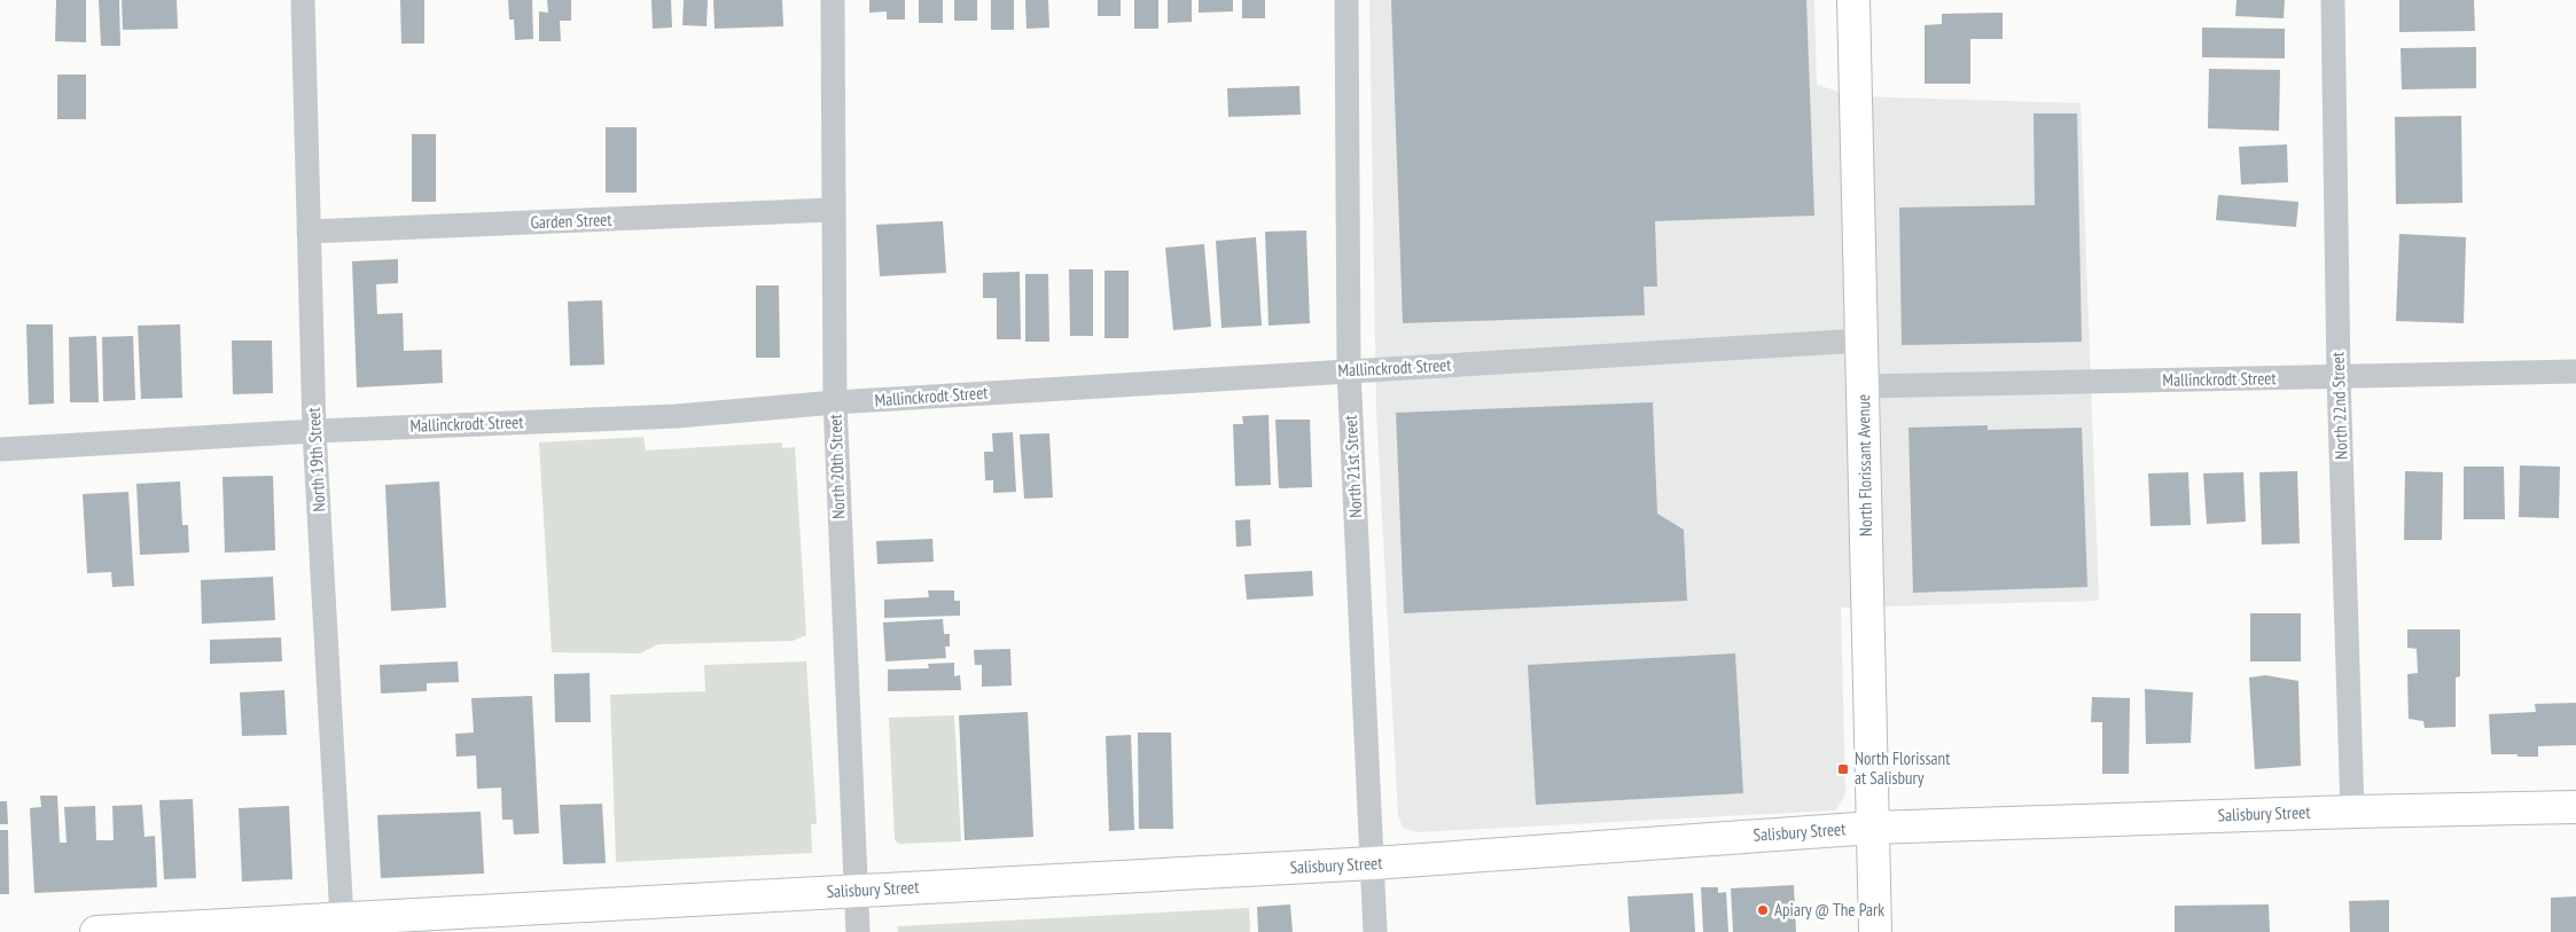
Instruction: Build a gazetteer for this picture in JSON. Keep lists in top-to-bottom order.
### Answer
{
  "streets": {
    "main road": ["North Florissant Avenue", "Salisbury Street"],
    "street": [
      "Garden Street",
      "Mallinckrodt Street",
      "North 22nd Street",
      "North 19th Street",
      "North 20th Street",
      "North 21st Street"
    ]
  },
  "crossings": [
    ["Garden Street", "North 19th Street"],
    ["Garden Street", "North 20th Street"],
    ["Mallinckrodt Street", "North 22nd Street"],
    ["Mallinckrodt Street", "North 19th Street"],
    ["Mallinckrodt Street", "North Florissant Avenue"],
    ["Mallinckrodt Street", "North 20th Street"],
    ["Mallinckrodt Street", "North 21st Street"],
    ["North 22nd Street", "Salisbury Street"],
    ["North 19th Street", "Salisbury Street"],
    ["North Florissant Avenue", "Salisbury Street"],
    ["North 20th Street", "Salisbury Street"],
    ["North 21st Street", "Salisbury Street"]
  ],
  "places": {
    "transit": ["North Florissant at Salisbury"],
    "other": ["Apiary @ The Park"]
  }
}
